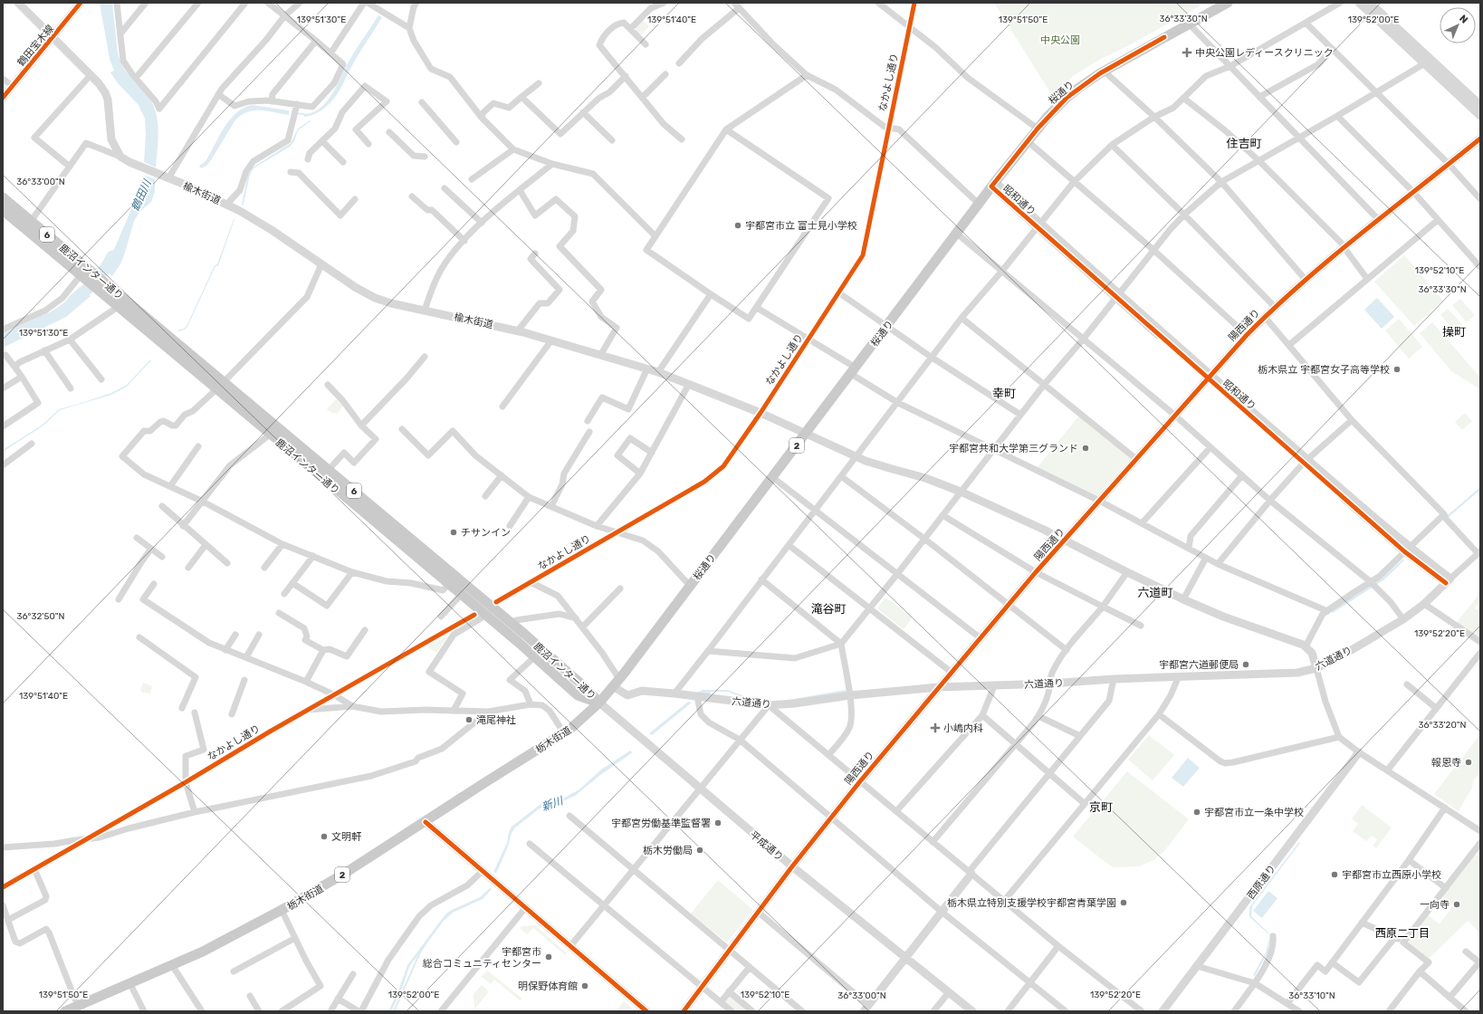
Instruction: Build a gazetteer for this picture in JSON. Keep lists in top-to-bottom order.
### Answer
{
  "streets": {
    "main road": [
      "桜通り",
      "6",
      "鹿沼インター通り",
      "2",
      "栃木街道"
    ],
    "street": [
      "鶴田宝木線",
      "楡木街道",
      "昭和通り",
      "陽西通り",
      "六道通り",
      "平成通り",
      "西原通り"
    ],
    "cycle path": ["なかよし通り"]
  },
  "crossings": [
    ["桜通り", "楡木街道"],
    ["桜通り", "昭和通り"],
    ["桜通り", "鹿沼インター通り"],
    ["桜通り", "六道通り"],
    ["桜通り", "栃木街道"],
    ["桜通り", "平成通り"],
    ["楡木街道", "陽西通り"],
    ["昭和通り", "陽西通り"],
    ["昭和通り", "六道通り"],
    ["鹿沼インター通り", "栃木街道"],
    ["鹿沼インター通り", "平成通り"],
    ["陽西通り", "六道通り"],
    ["陽西通り", "平成通り"],
    ["栃木街道", "平成通り"]
  ],
  "districts": [
    "住吉町",
    "操町",
    "幸町",
    "六道町",
    "滝谷町",
    "京町",
    "西原二丁目"
  ],
  "water": ["鶴田川", "新川"],
  "parks": ["中央公園"],
  "places": {
    "health": ["中央公園レディースクリニック", "小嶋内科"],
    "other": [
      "宇都宮市立 富士見小学校",
      "栃木県立 宇都宮女子高等学校",
      "宇都宮共和大学第三グランド",
      "チサンイン",
      "宇都宮六道郵便局",
      "滝尾神社",
      "報恩寺",
      "宇都宮市立一条中学校",
      "宇都宮労働基準監督署",
      "文明軒",
      "栃木労働局",
      "宇都宮市立西原小学校",
      "栃木県立特別支援学校宇都宮青葉学園",
      "一向寺",
      "宇都宮市 総合コミュニティセンター",
      "明保野体育館"
    ]
  },
  "north": "top right",
  "coordinates": [
    "36°33'30\"N",
    "139°51'30\"E",
    "139°51'40\"E",
    "139°51'50\"E",
    "139°52'00\"E",
    "36°33'00\"N",
    "139°52'10\"E",
    "36°32'50\"N",
    "139°52'20\"E",
    "36°33'20\"N",
    "36°33'10\"N"
  ]
}
